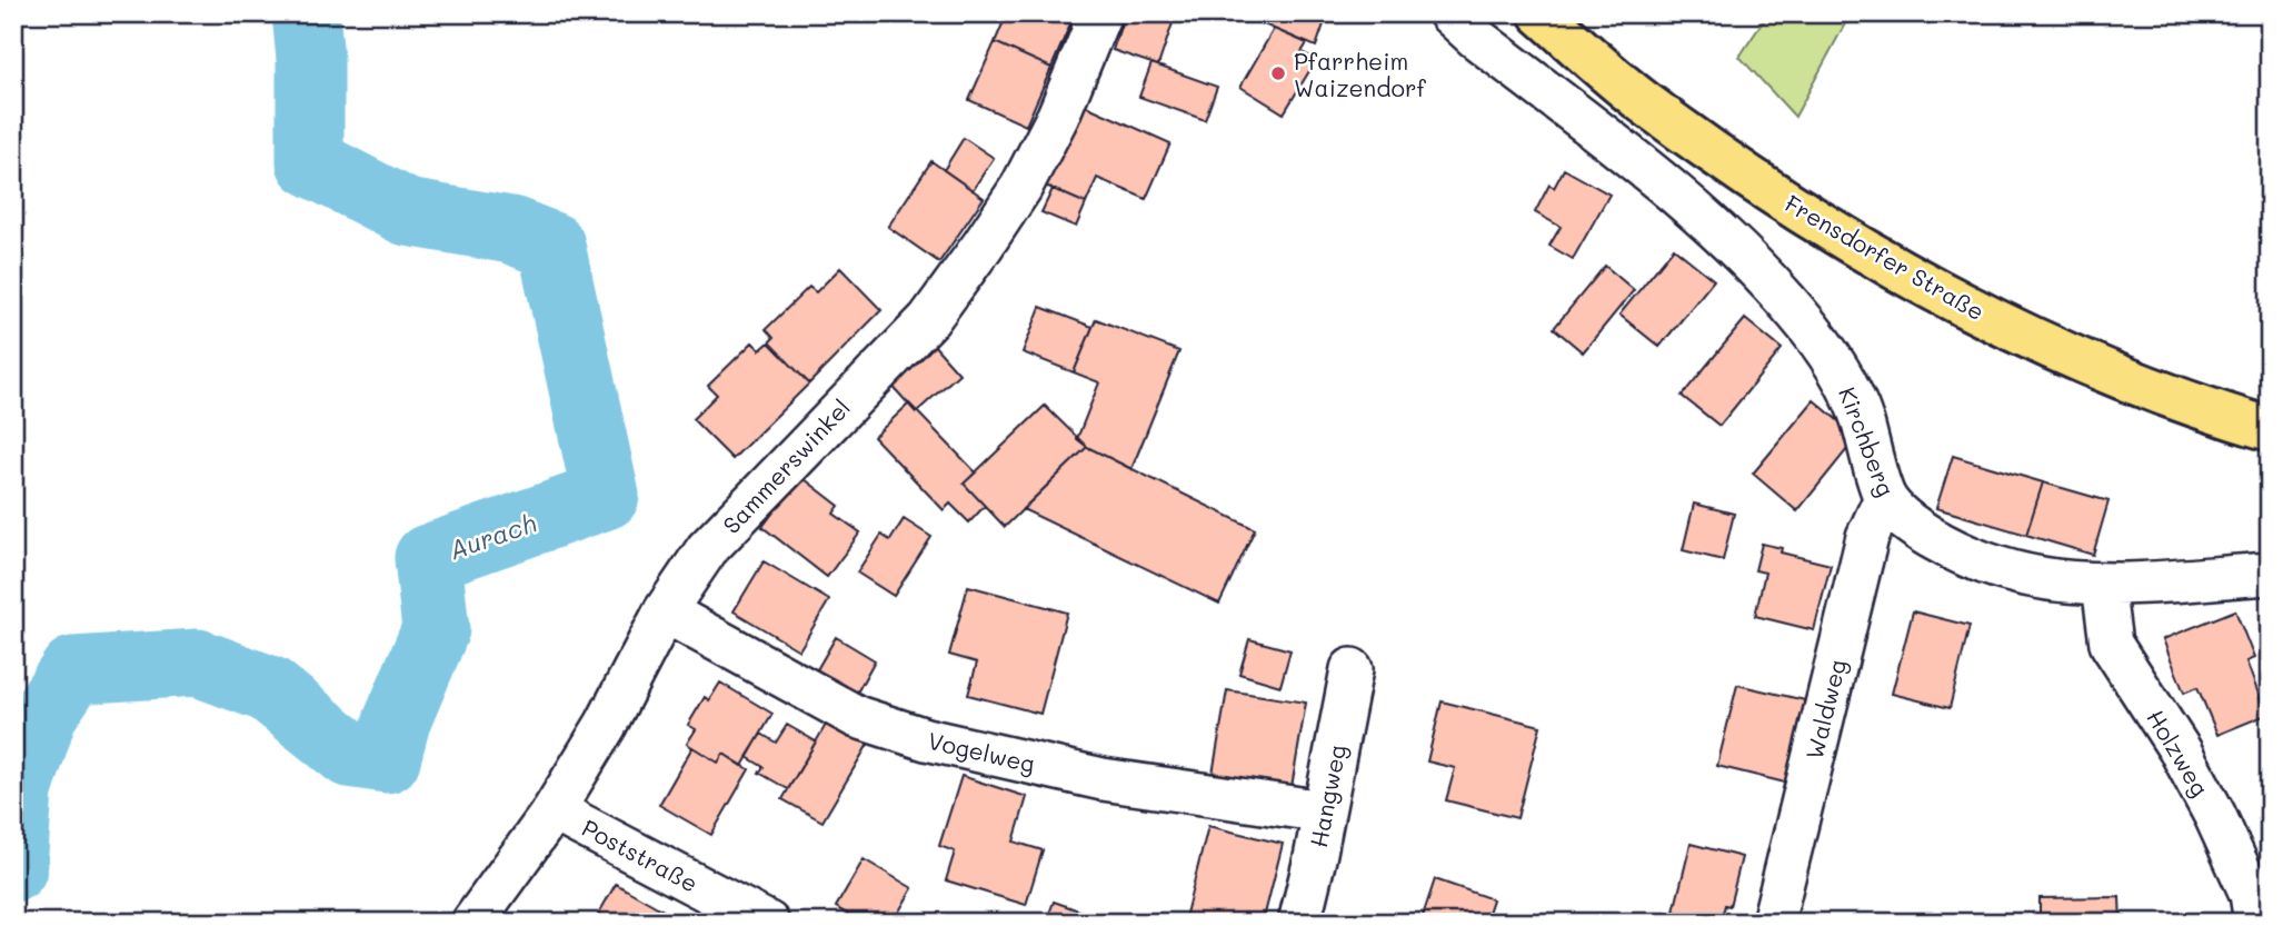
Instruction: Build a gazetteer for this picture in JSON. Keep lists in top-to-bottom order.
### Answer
{
  "streets": {
    "main road": ["Frensdorfer Straße"],
    "street": [
      "Kirchberg",
      "Sammerswinkel",
      "Waldweg",
      "Vogelweg",
      "Holzweg",
      "Hangweg",
      "Poststraße"
    ]
  },
  "crossings": [
    ["Kirchberg", "Waldweg"],
    ["Kirchberg", "Holzweg"],
    ["Sammerswinkel", "Vogelweg"],
    ["Sammerswinkel", "Poststraße"],
    ["Vogelweg", "Hangweg"]
  ],
  "water": ["Aurach"],
  "places": ["Pfarrheim Waizendorf"]
}
